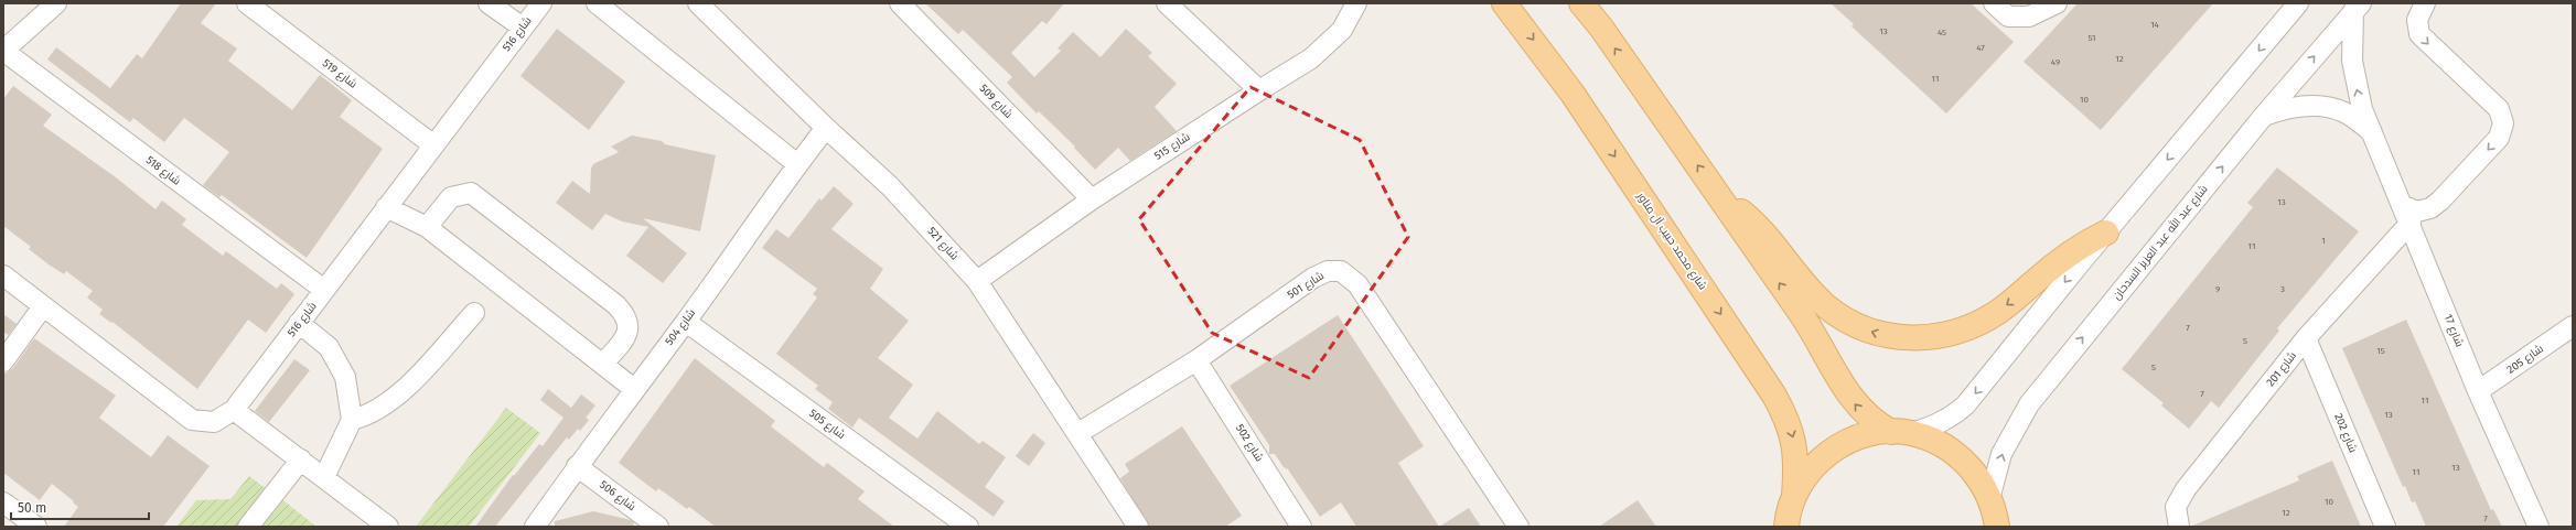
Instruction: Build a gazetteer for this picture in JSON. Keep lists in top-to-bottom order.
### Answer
{
  "streets": {
    "main road": ["شارع محمد حبيب آل مناور"],
    "street": [
      "شارع 516",
      "شارع 519",
      "شارع 509",
      "شارع 515",
      "شارع 518",
      "شارع عبد الله عبد العزيز السدحان",
      "شارع 521",
      "شارع 501",
      "شارع 504",
      "شارع 17",
      "شارع 205",
      "شارع 201",
      "شارع 505",
      "شارع 202",
      "شارع 502",
      "شارع 506"
    ]
  },
  "crossings": [
    ["شارع 516", "شارع 519"],
    ["شارع 516", "شارع 518"],
    ["شارع 509", "شارع 515"],
    ["شارع 515", "شارع 521"],
    ["شارع عبد الله عبد العزيز السدحان", "شارع 17"],
    ["شارع 521", "شارع 501"],
    ["شارع 521", "شارع 504"],
    ["شارع 501", "شارع 502"],
    ["شارع 504", "شارع 505"],
    ["شارع 504", "شارع 506"],
    ["شارع 17", "شارع 205"],
    ["شارع 17", "شارع 201"],
    ["شارع 201", "شارع 202"]
  ],
  "house_numbers": [
    "14",
    "13",
    "45",
    "51",
    "47",
    "12",
    "49",
    "11",
    "10",
    "13",
    "1",
    "11",
    "9",
    "3",
    "7",
    "5",
    "15",
    "5",
    "7",
    "11",
    "13",
    "13",
    "11",
    "10",
    "12",
    "7"
  ],
  "scale_bar": "50 m"
}
